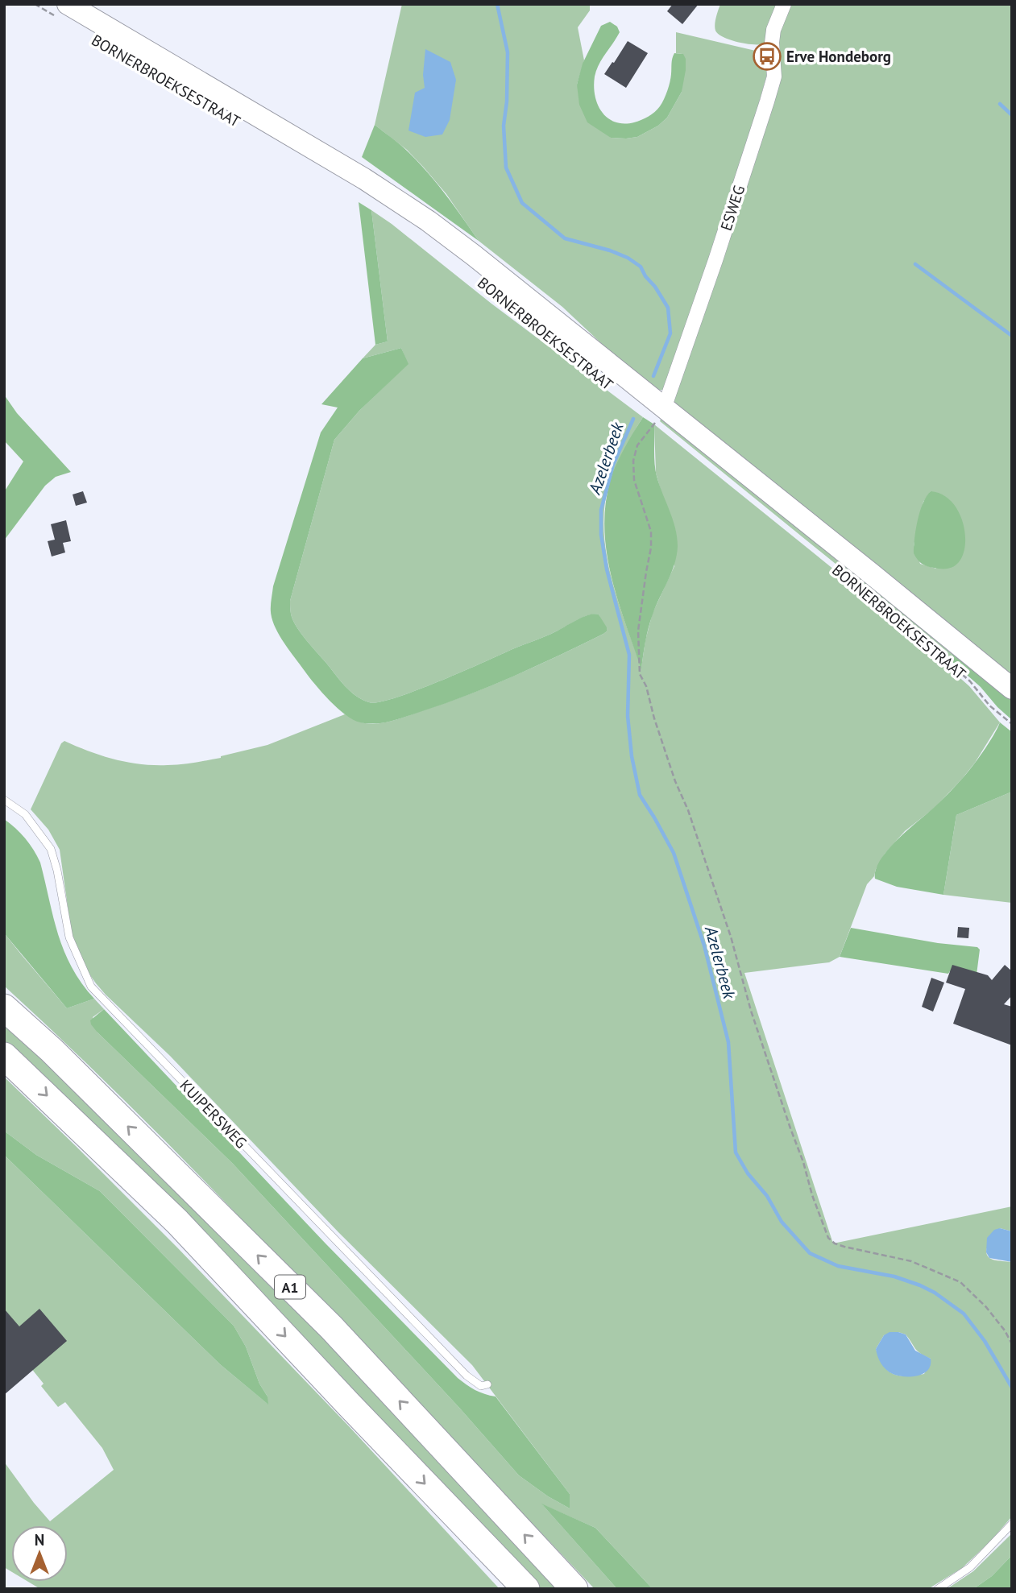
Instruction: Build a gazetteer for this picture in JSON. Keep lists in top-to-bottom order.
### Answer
{
  "streets": {
    "highway": ["A1"],
    "main road": ["BORNERBROEKSESTRAAT"],
    "street": ["ESWEG"],
    "lane": ["KUIPERSWEG"]
  },
  "crossings": [
    ["BORNERBROEKSESTRAAT", "ESWEG"]
  ],
  "water": ["Azelerbeek"],
  "places": {
    "bus stop": ["Erve Hondeborg"]
  },
  "north": "top"
}
